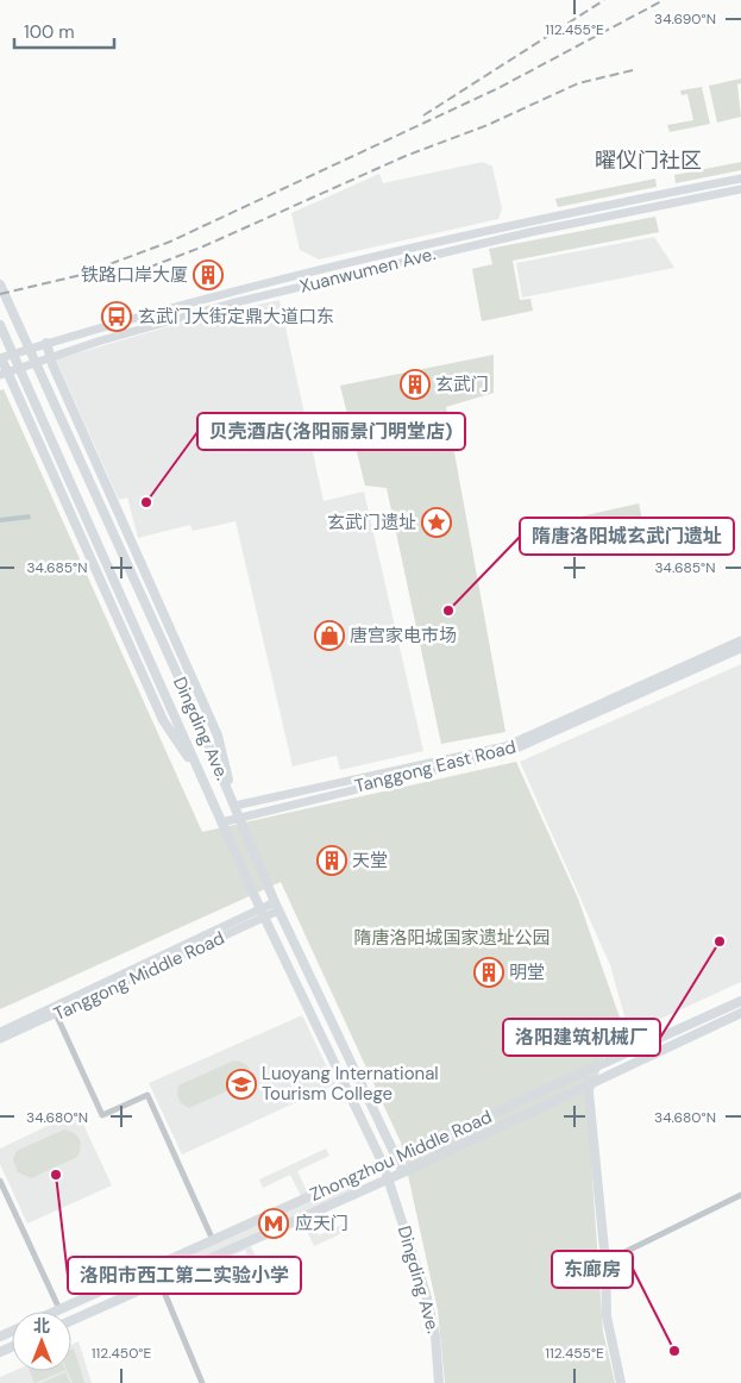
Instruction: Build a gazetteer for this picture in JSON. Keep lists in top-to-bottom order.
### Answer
{
  "streets": {
    "main road": [
      "Xuanwumen Ave.",
      "Dingding Ave.",
      "Tanggong East Road",
      "Tanggong Middle Road",
      "Zhongzhou Middle Road"
    ]
  },
  "crossings": [
    ["Dingding Ave.", "Tanggong East Road"],
    ["Dingding Ave.", "Tanggong Middle Road"],
    ["Dingding Ave.", "Zhongzhou Middle Road"]
  ],
  "districts": ["曜仪门社区"],
  "parks": ["隋唐洛阳城国家遗址公园"],
  "places": {
    "building": [
      "铁路口岸大厦",
      "玄武门",
      "天堂",
      "明堂"
    ],
    "bus stop": ["玄武门大街定鼎大道口东"],
    "other": [
      "贝壳酒店(洛阳丽景门明堂店)",
      "隋唐洛阳城玄武门遗址",
      "洛阳建筑机械厂",
      "洛阳市西工第二实验小学",
      "东廊房"
    ],
    "place": ["玄武门遗址"],
    "shop": ["唐宫家电市场"],
    "school or university": ["Luoyang International Tourism College"],
    "metro station": ["应天门"]
  },
  "scale_bar": "100 m",
  "north": "top",
  "coordinates": [
    "34.690°N",
    "112.455°E",
    "34.685°N",
    "34.680°N",
    "112.450°E"
  ]
}
